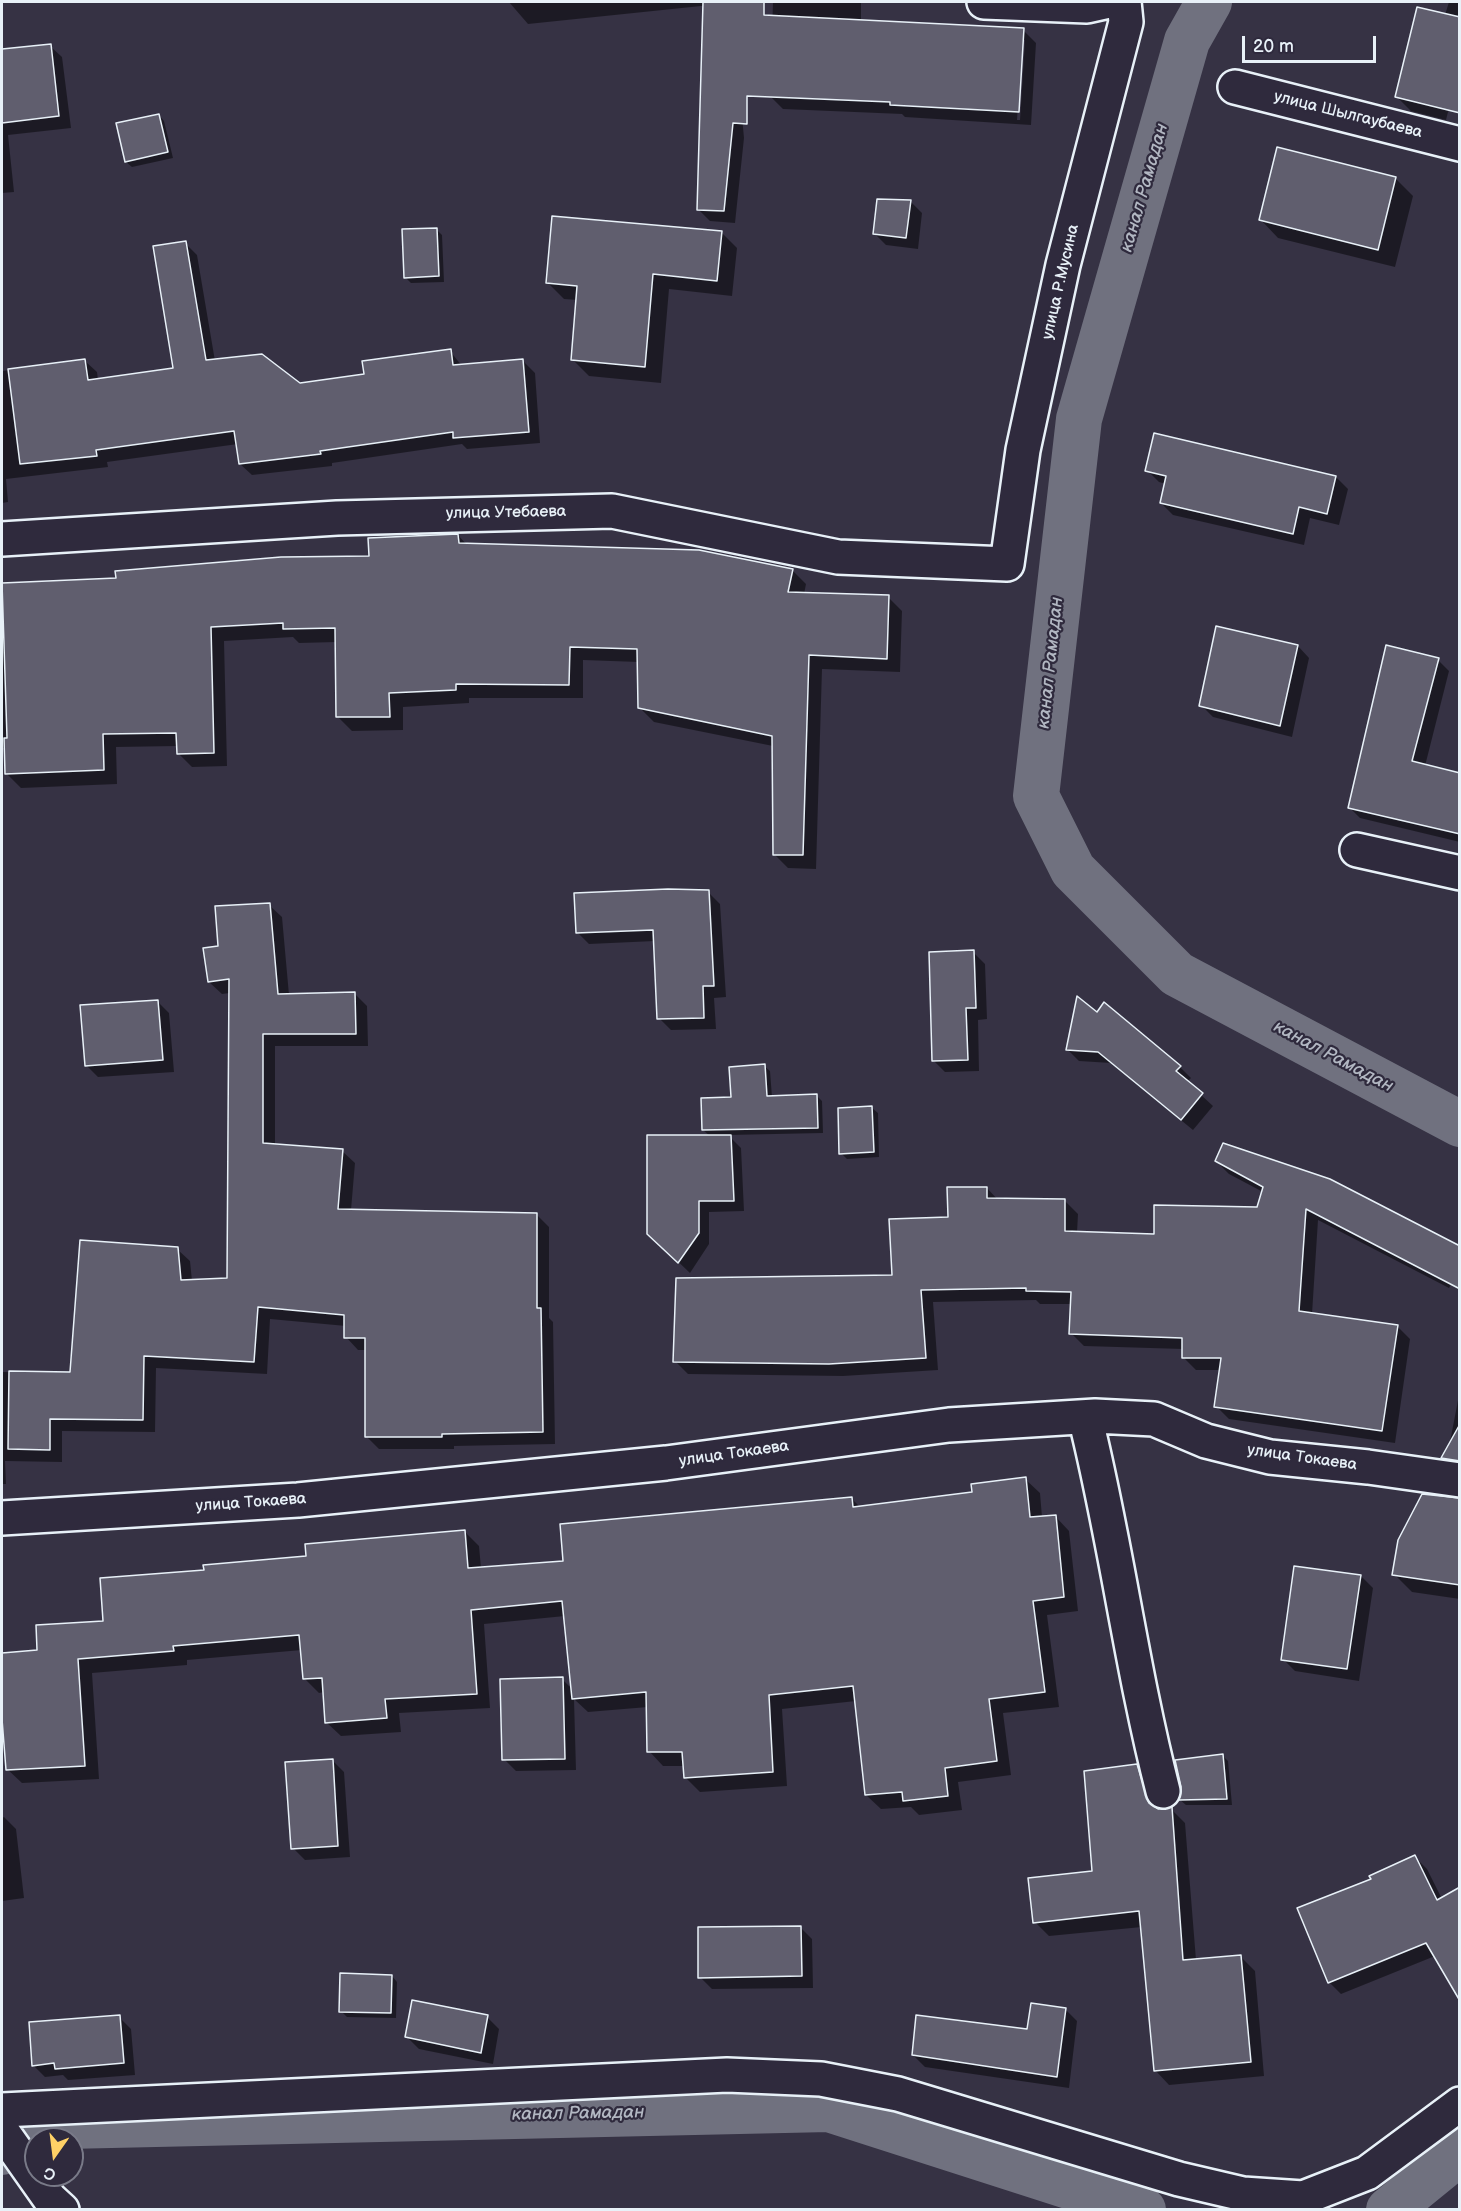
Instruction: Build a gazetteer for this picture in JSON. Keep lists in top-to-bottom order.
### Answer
{
  "streets": {
    "street": [
      "улица Шылгаубаева",
      "улица Р.Мусина",
      "улица Утебаева",
      "улица Токаева"
    ]
  },
  "crossings": [
    ["улица Р.Мусина", "улица Утебаева"]
  ],
  "water": ["канал Рамадан"],
  "scale_bar": "20 m",
  "north": "bottom"
}
